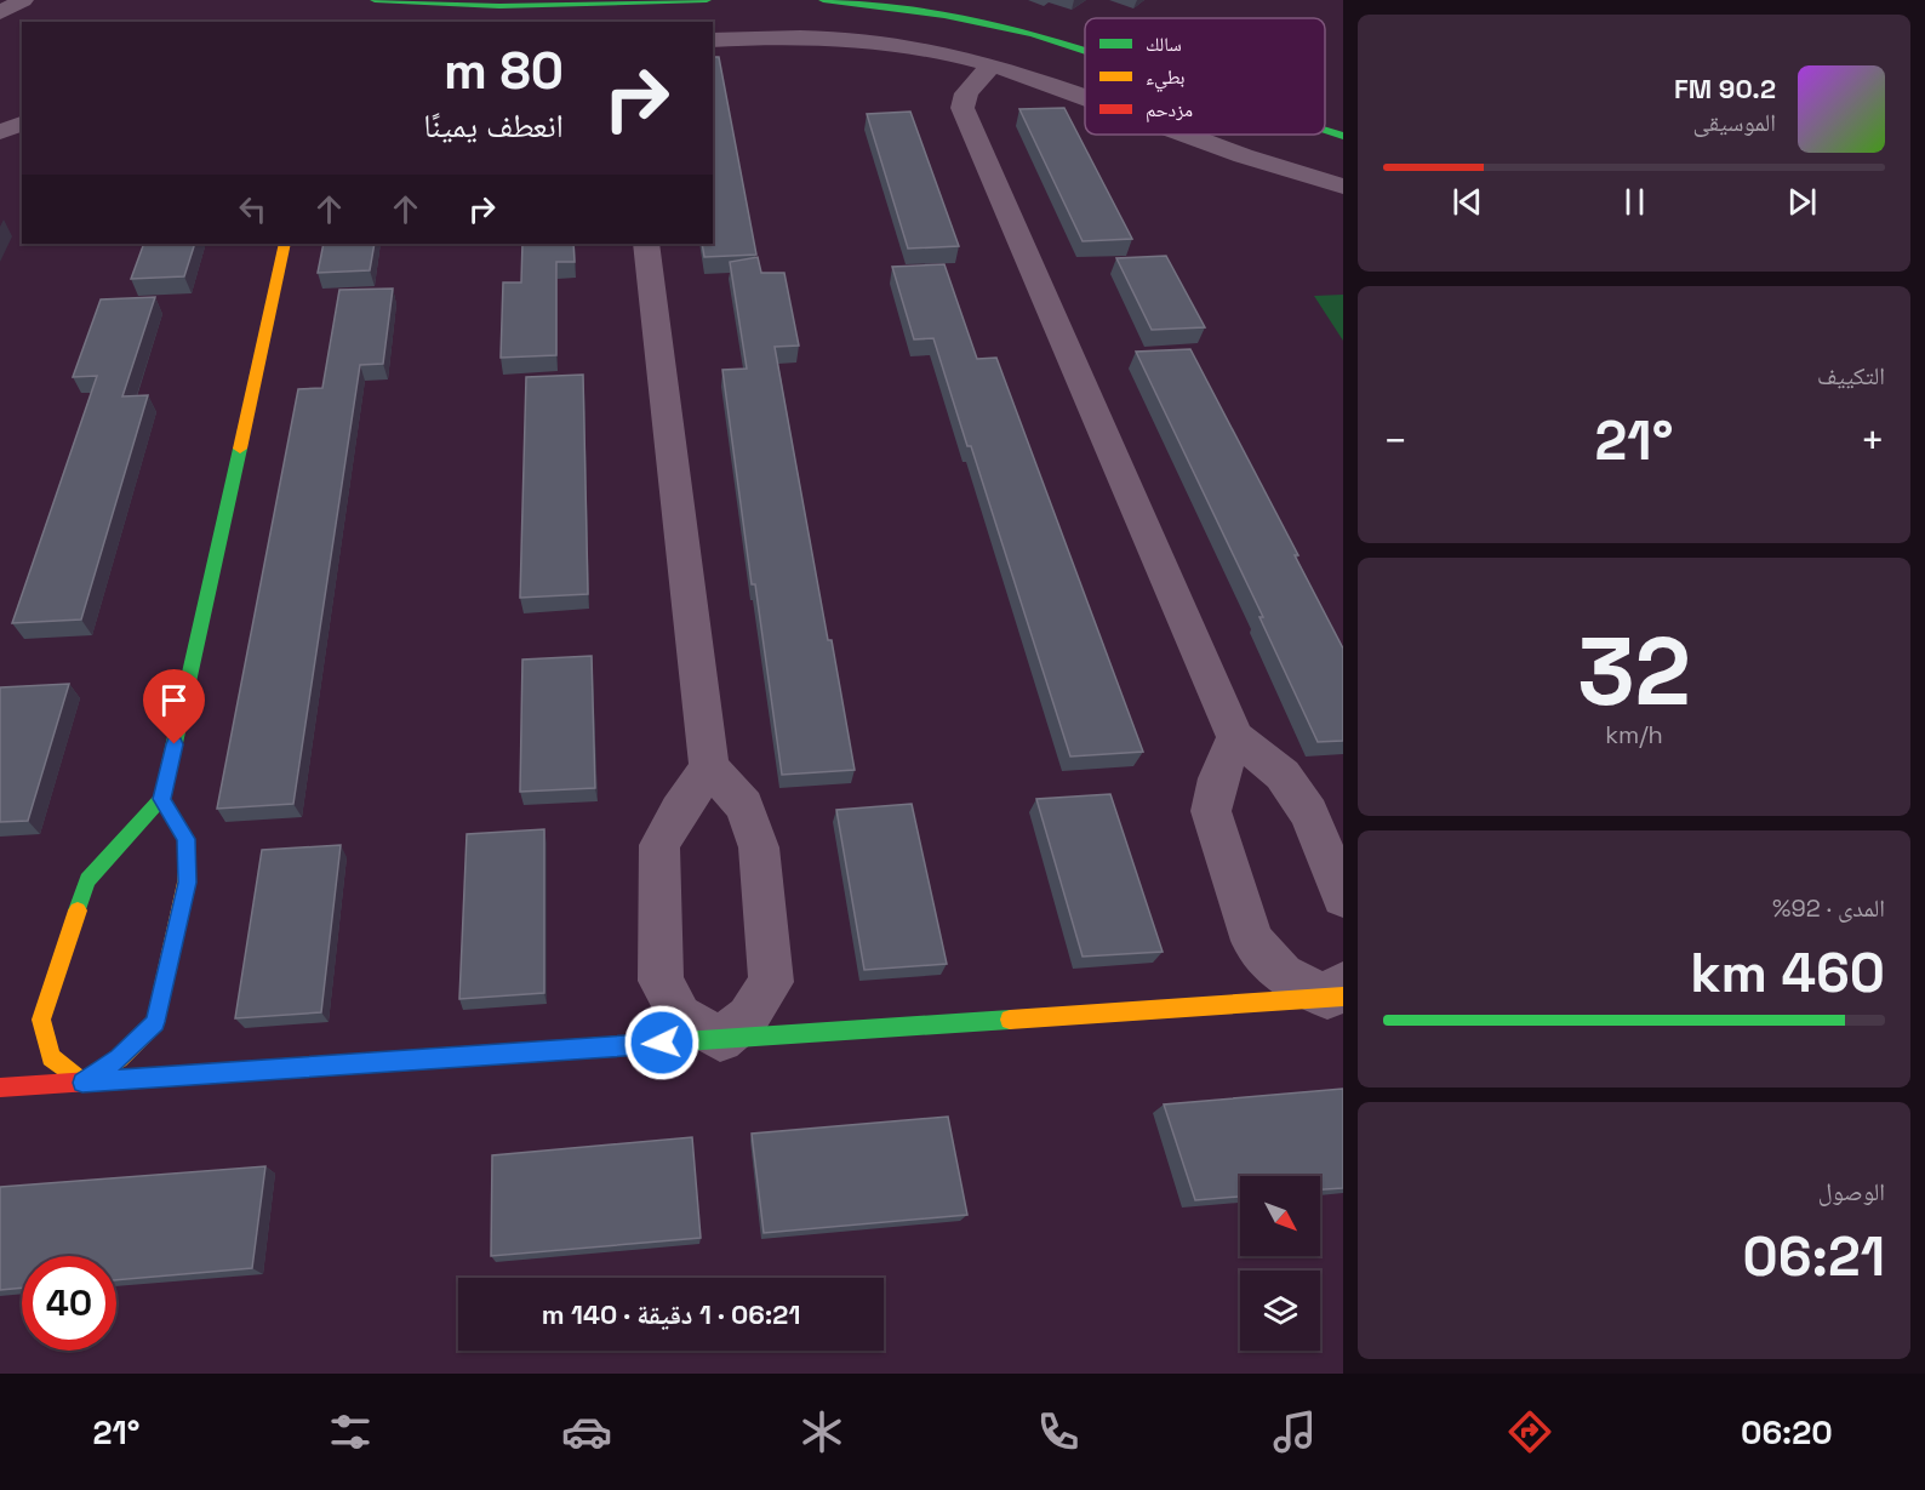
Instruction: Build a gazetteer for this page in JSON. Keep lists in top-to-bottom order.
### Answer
{
  "legend": ["سالك", "بطيء", "مزدحم"],
  "north": "bottom right",
  "page": {
    "turn": ["80 m", "انعطف يمينًا"],
    "song": ["90.2 FM", "الموسيقى"],
    "tile": [
      "التكييف",
      ["32", "km/h"],
      ["المدى · 92%", "460 km"],
      ["الوصول", "06:21"]
    ],
    "heat": ["−", "21°", "+"],
    "limit": "40",
    "trip": "06:21 · 1 دقيقة · 140 m",
    "tabs": ["06:20", "21°"]
  }
}
